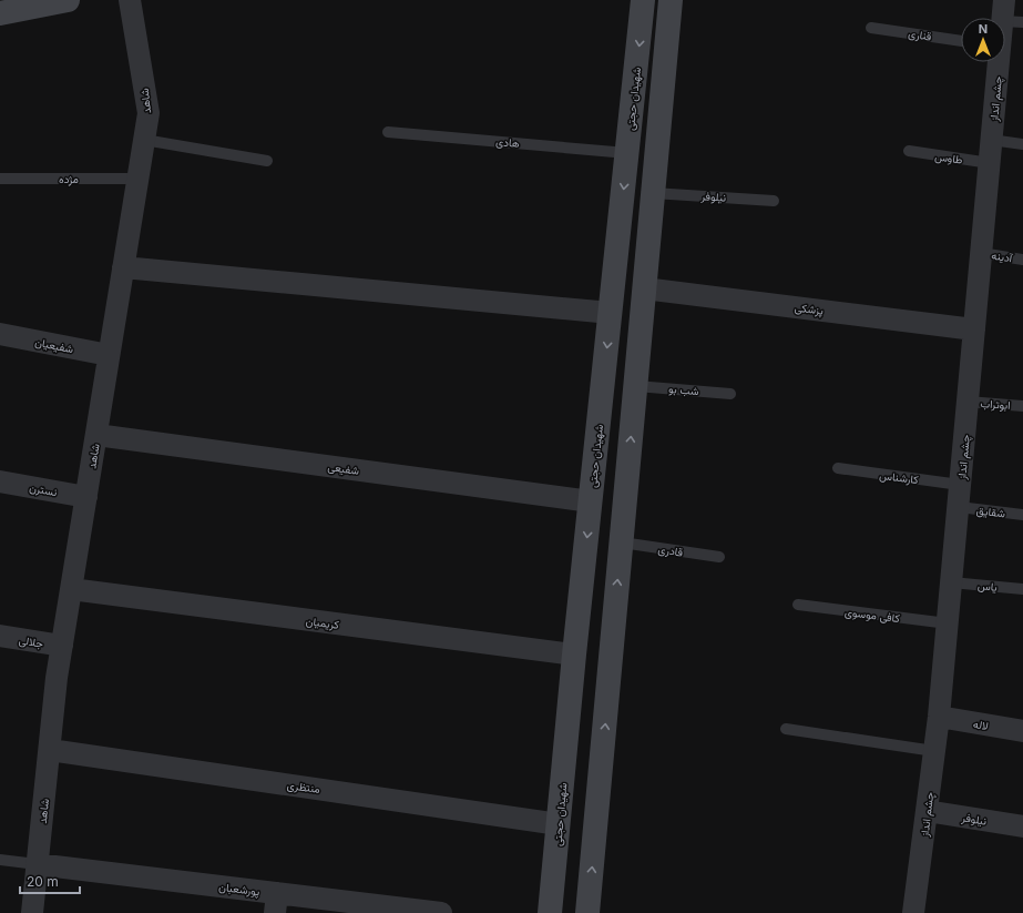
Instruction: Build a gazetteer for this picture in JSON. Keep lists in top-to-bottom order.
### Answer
{
  "streets": {
    "main road": ["شهیدان حجتی"],
    "street": [
      "چشم انداز",
      "شاهد",
      "نیلوفر",
      "پزشکی",
      "شفیعیان",
      "شفیعی",
      "نسترن",
      "کریمیان",
      "جلالی",
      "لاله",
      "منتظری",
      "پورشعبان"
    ],
    "lane": [
      "قناری",
      "هادی",
      "طاوس",
      "مژده",
      "آدینه",
      "شب بو",
      "ابوتراب",
      "کارشناس",
      "شقایق",
      "قادری",
      "یاس",
      "کافی موسوی"
    ]
  },
  "crossings": [
    ["شهیدان حجتی", "هادی"],
    ["شهیدان حجتی", "شفیعی"],
    ["شهیدان حجتی", "کریمیان"],
    ["شهیدان حجتی", "منتظری"],
    ["چشم انداز", "طاوس"],
    ["چشم انداز", "نیلوفر"],
    ["چشم انداز", "آدینه"],
    ["چشم انداز", "پزشکی"],
    ["چشم انداز", "ابوتراب"],
    ["چشم انداز", "کارشناس"],
    ["چشم انداز", "شقایق"],
    ["چشم انداز", "یاس"],
    ["چشم انداز", "کافی موسوی"],
    ["چشم انداز", "لاله"],
    ["شاهد", "مژده"],
    ["شاهد", "شفیعیان"],
    ["شاهد", "شفیعی"],
    ["شاهد", "نسترن"],
    ["شاهد", "کریمیان"],
    ["شاهد", "جلالی"],
    ["شاهد", "منتظری"],
    ["شاهد", "پورشعبان"]
  ],
  "scale_bar": "20 m",
  "north": "top"
}
